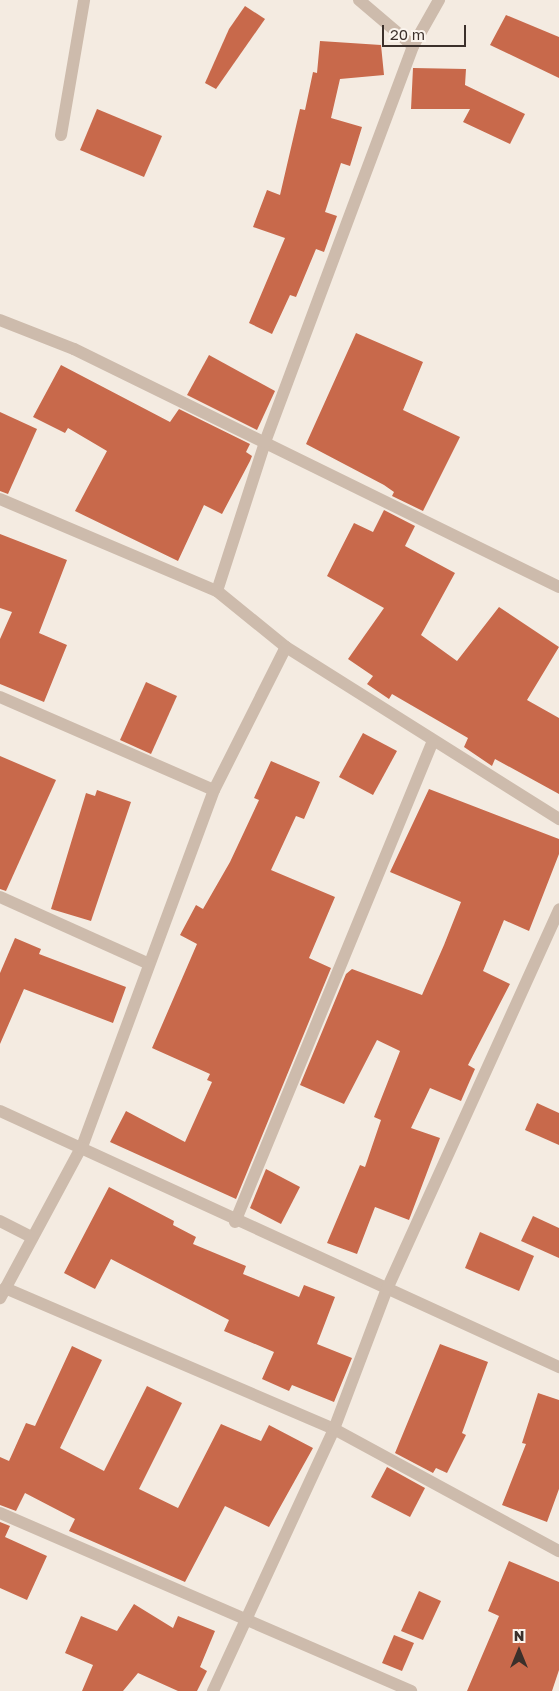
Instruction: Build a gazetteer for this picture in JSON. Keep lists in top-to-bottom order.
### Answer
{
  "scale_bar": "20 m",
  "north": "top"
}
